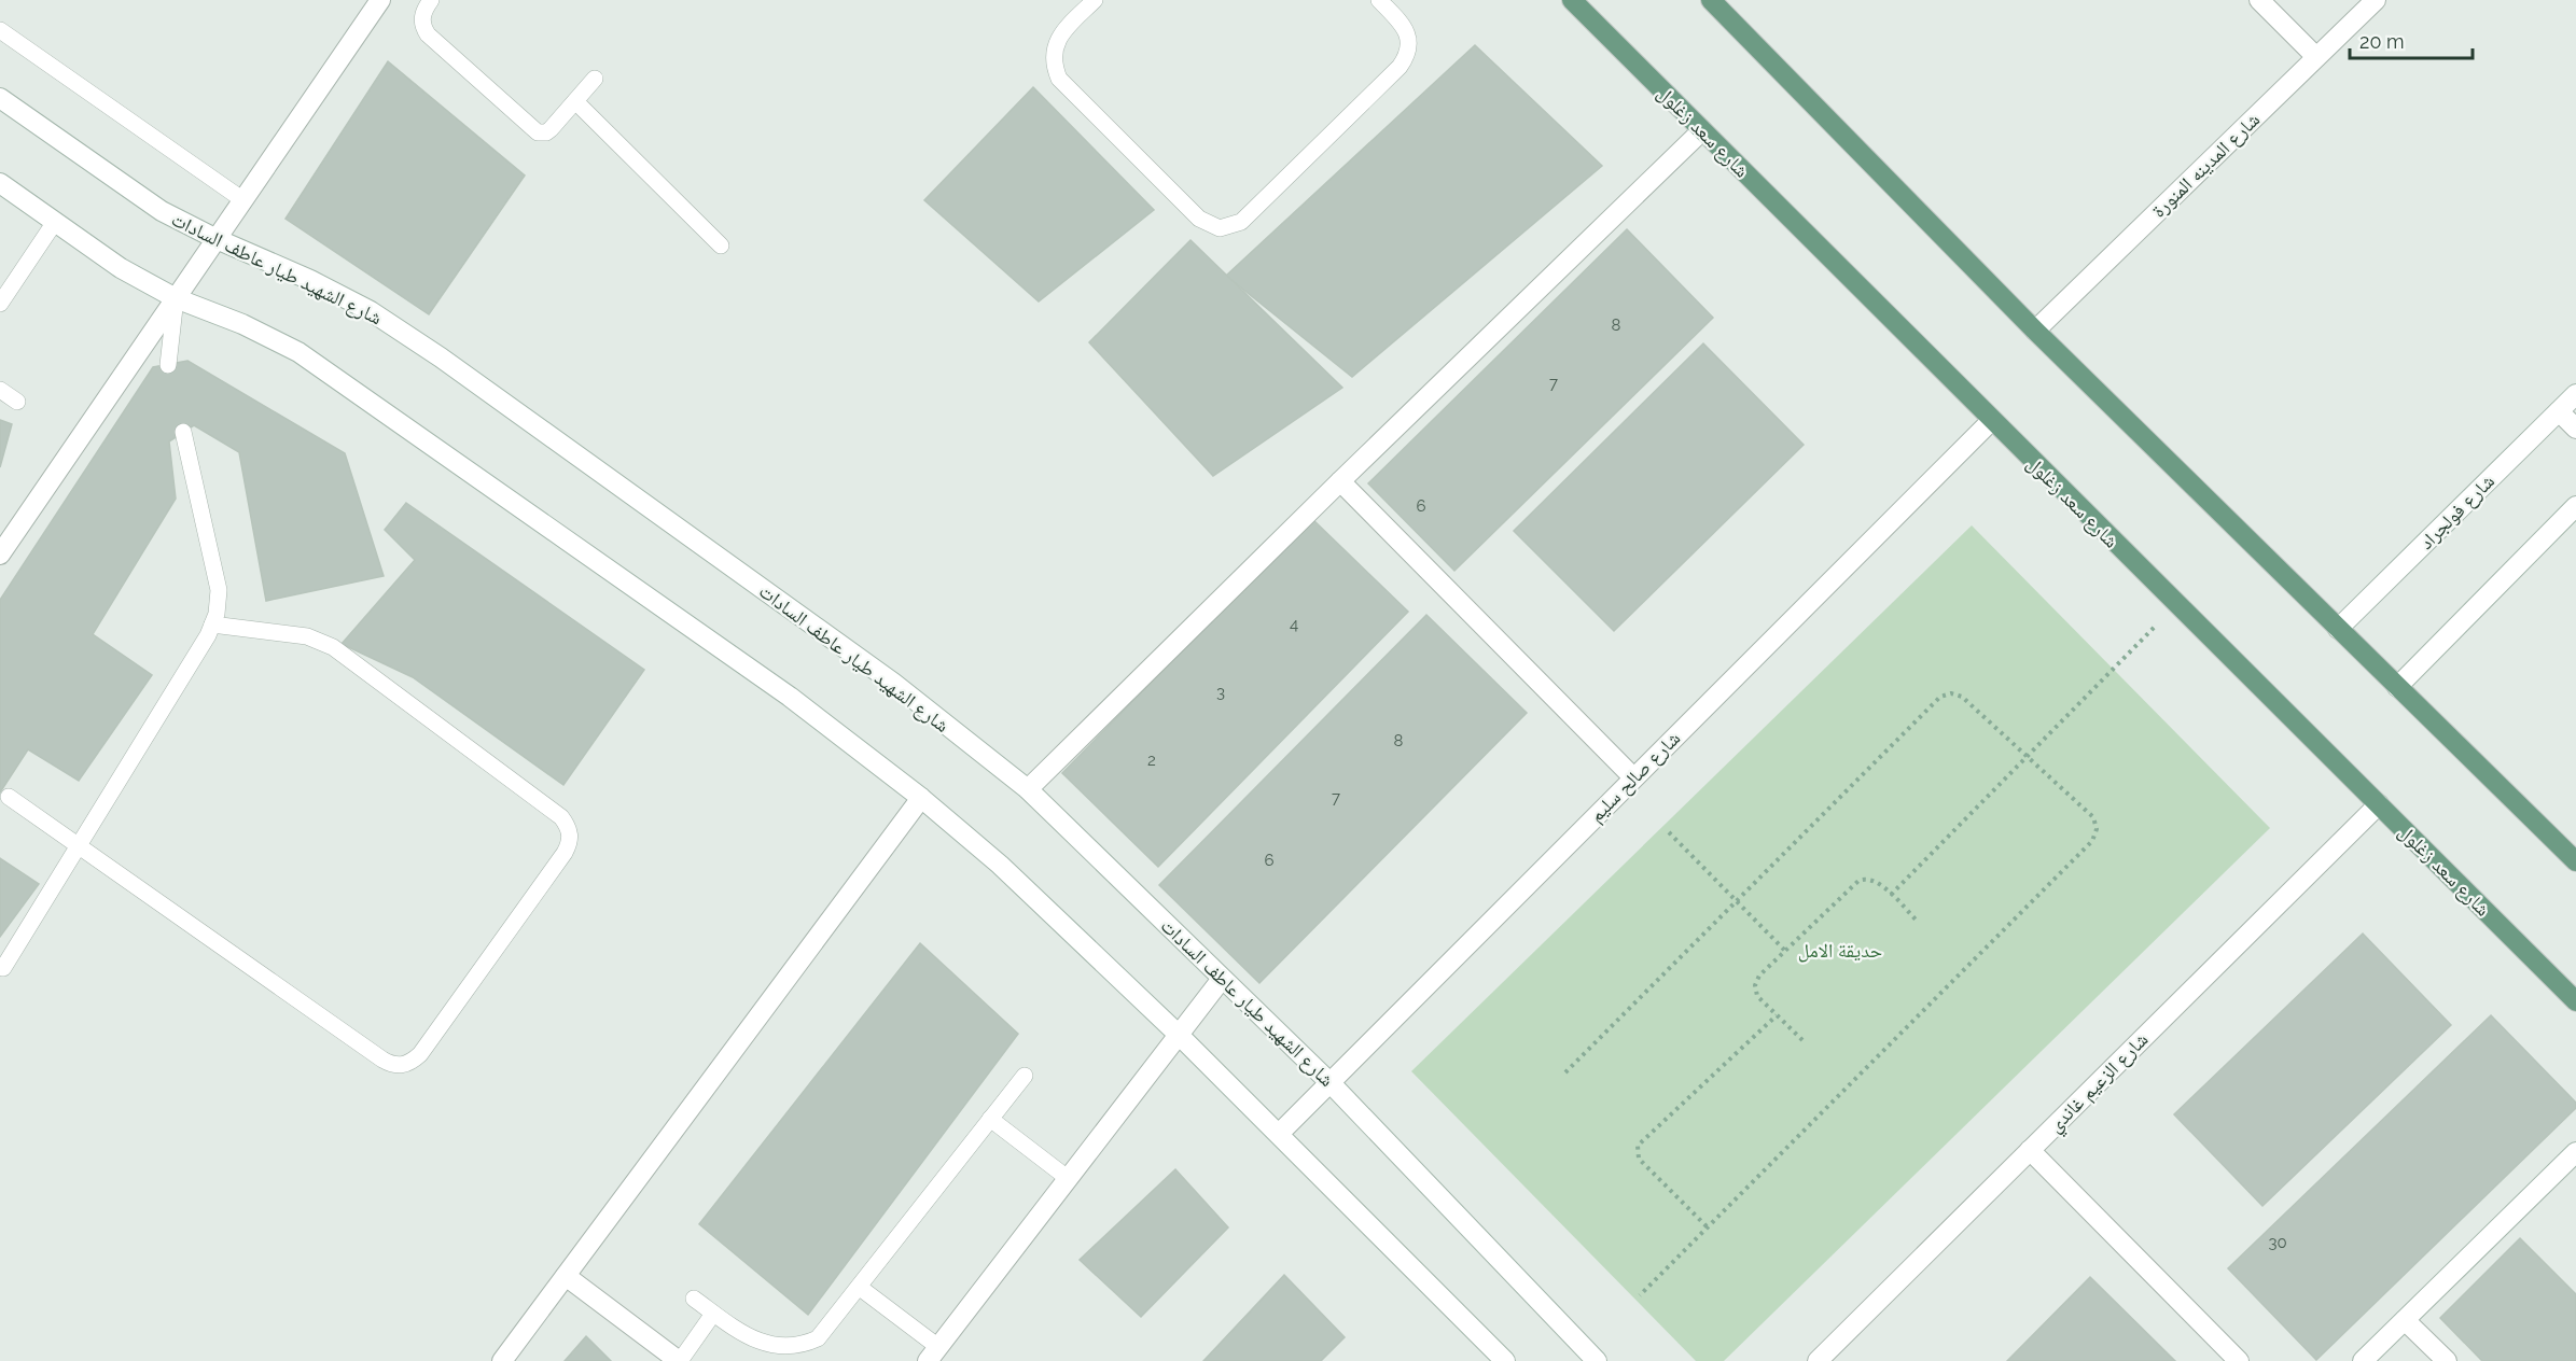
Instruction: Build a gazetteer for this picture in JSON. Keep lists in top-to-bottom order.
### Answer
{
  "streets": {
    "main road": ["شارع سعد زغلول"],
    "street": [
      "شارع المدينه المنورة",
      "شارع الشهيد طيار عاطف السادات",
      "شارع فولجراد",
      "شارع صالح سليم",
      "شارع الزعيم غاندي"
    ]
  },
  "crossings": [
    ["شارع سعد زغلول", "شارع صالح سليم"],
    ["شارع سعد زغلول", "شارع الزعيم غاندي"],
    ["شارع الشهيد طيار عاطف السادات", "شارع صالح سليم"]
  ],
  "parks": ["حديقة الامل"],
  "house_numbers": [
    "8",
    "7",
    "6",
    "4",
    "3",
    "8",
    "2",
    "7",
    "6",
    "30"
  ],
  "scale_bar": "20 m"
}
